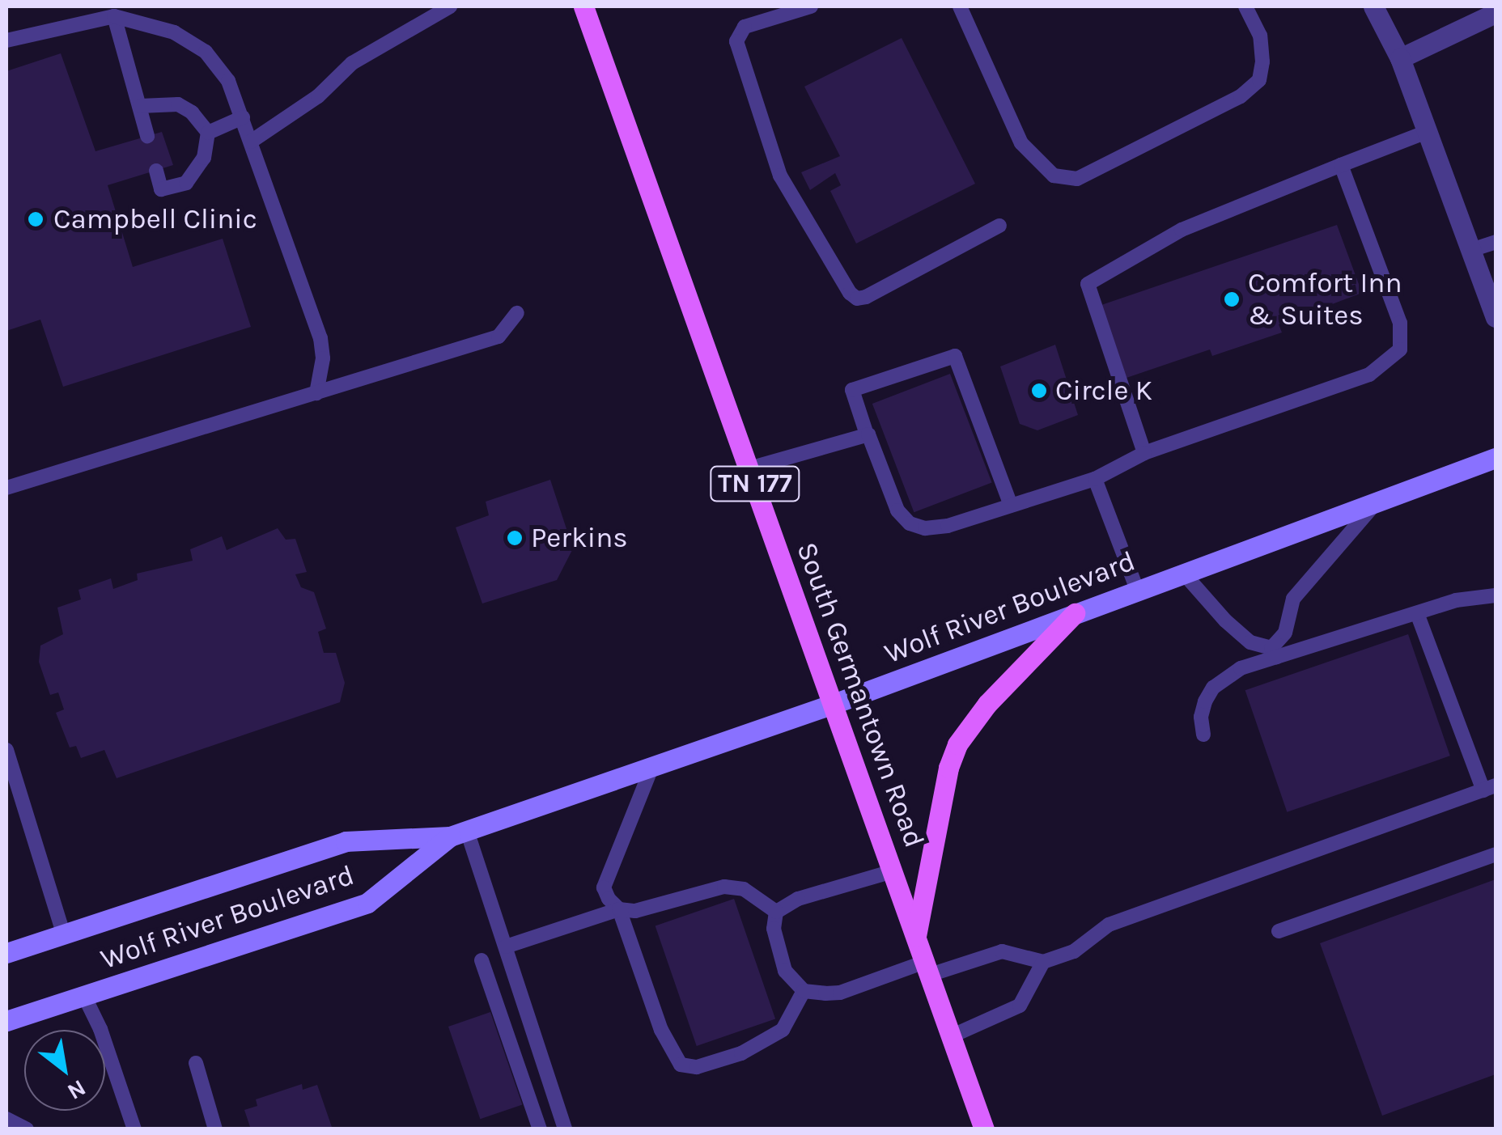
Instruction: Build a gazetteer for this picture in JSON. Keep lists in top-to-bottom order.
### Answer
{
  "streets": {
    "main road": ["TN 177", "Wolf River Boulevard", "South Germantown Road"]
  },
  "crossings": [
    ["Wolf River Boulevard", "South Germantown Road"]
  ],
  "places": [
    "Campbell Clinic",
    "Comfort Inn & Suites",
    "Circle K",
    "Perkins"
  ],
  "north": "bottom right"
}
